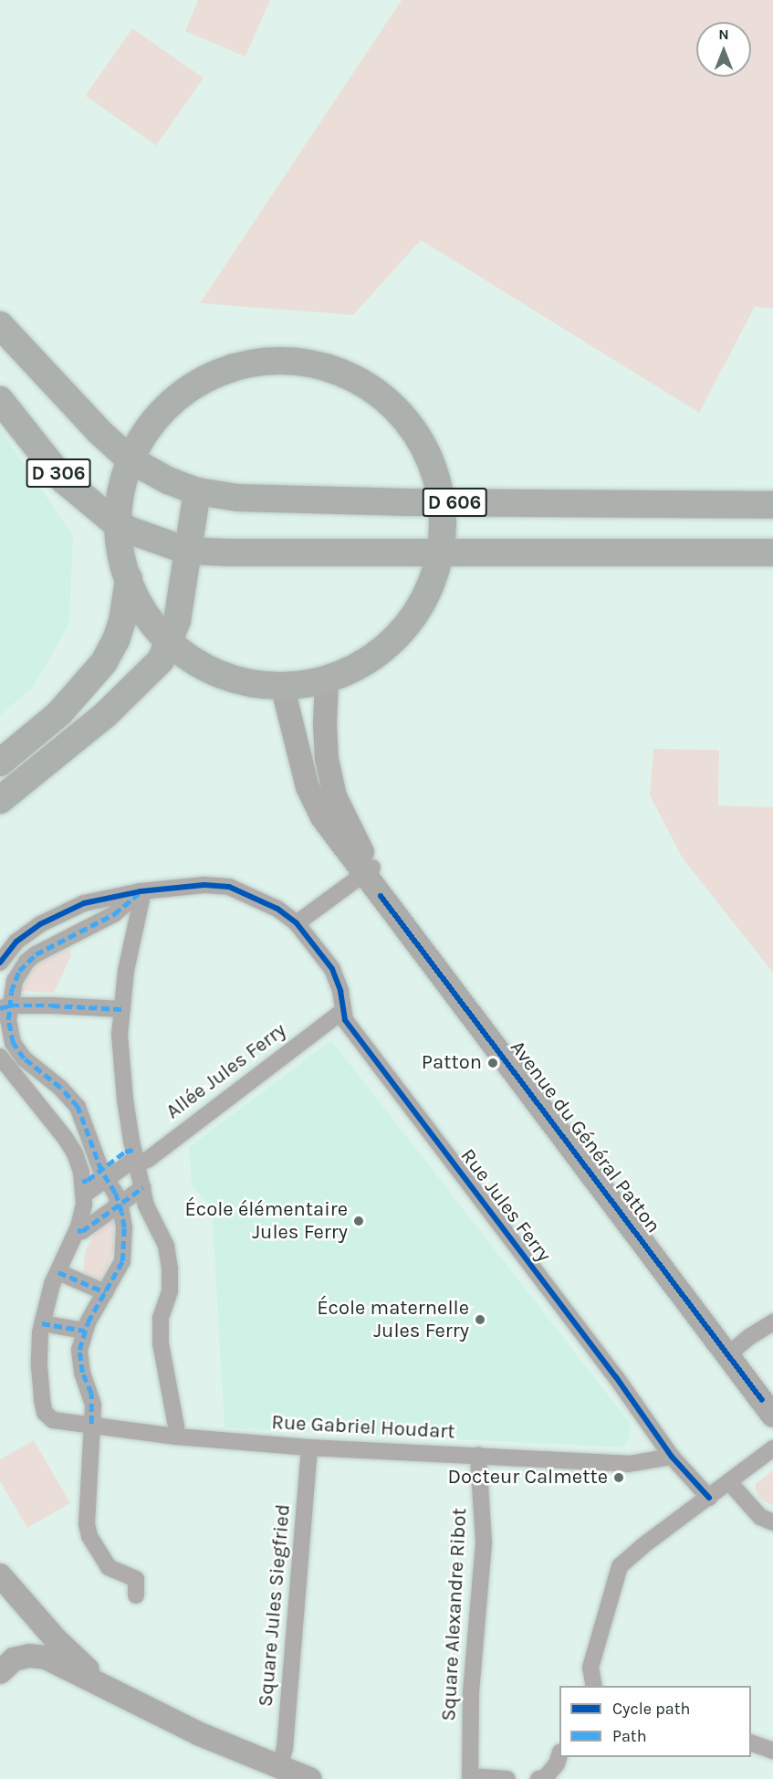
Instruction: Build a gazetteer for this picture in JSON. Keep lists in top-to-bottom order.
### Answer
{
  "streets": {
    "main road": ["D 306", "D 606", "Avenue du Général Patton"],
    "street": [
      "Allée Jules Ferry",
      "Rue Jules Ferry",
      "Rue Gabriel Houdart",
      "Square Jules Siegfried",
      "Square Alexandre Ribot"
    ]
  },
  "crossings": [
    ["D 306", "D 606"],
    ["Allée Jules Ferry", "Rue Jules Ferry"],
    ["Rue Jules Ferry", "Rue Gabriel Houdart"],
    ["Rue Gabriel Houdart", "Square Jules Siegfried"],
    ["Rue Gabriel Houdart", "Square Alexandre Ribot"]
  ],
  "places": [
    "Patton",
    "École élémentaire Jules Ferry",
    "École maternelle Jules Ferry",
    "Docteur Calmette"
  ],
  "legend": ["Cycle path", "Path"],
  "north": "top"
}
